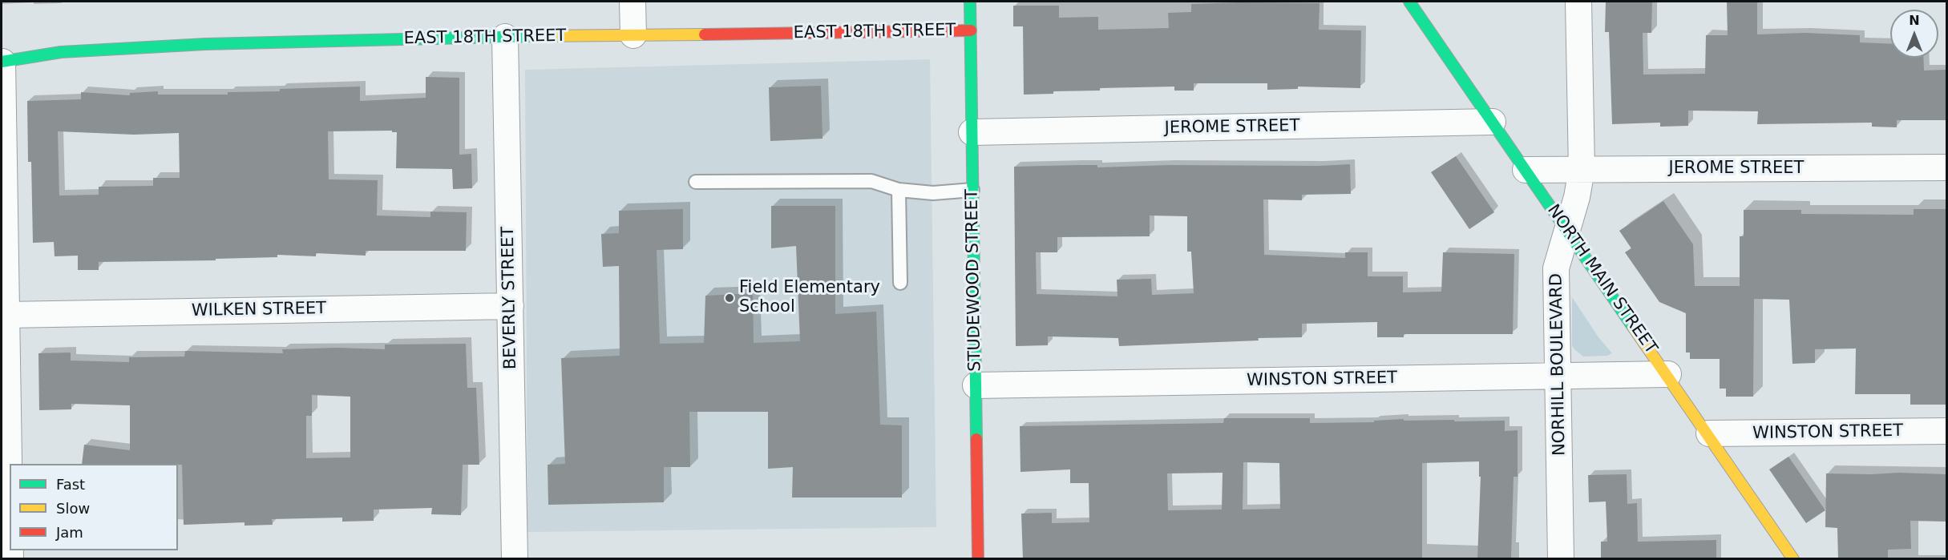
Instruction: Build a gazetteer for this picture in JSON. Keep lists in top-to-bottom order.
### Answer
{
  "streets": {
    "main road": ["EAST 18TH STREET", "NORTH MAIN STREET", "STUDEWOOD STREET"],
    "street": [
      "JEROME STREET",
      "BEVERLY STREET",
      "WILKEN STREET",
      "NORHILL BOULEVARD",
      "WINSTON STREET"
    ]
  },
  "crossings": [
    ["EAST 18TH STREET", "STUDEWOOD STREET"],
    ["EAST 18TH STREET", "BEVERLY STREET"],
    ["JEROME STREET", "NORTH MAIN STREET"],
    ["JEROME STREET", "STUDEWOOD STREET"],
    ["JEROME STREET", "NORHILL BOULEVARD"],
    ["NORTH MAIN STREET", "NORHILL BOULEVARD"],
    ["NORTH MAIN STREET", "WINSTON STREET"],
    ["STUDEWOOD STREET", "WINSTON STREET"],
    ["BEVERLY STREET", "WILKEN STREET"],
    ["NORHILL BOULEVARD", "WINSTON STREET"]
  ],
  "places": ["Field Elementary School"],
  "legend": ["Fast", "Slow", "Jam"],
  "north": "top"
}
